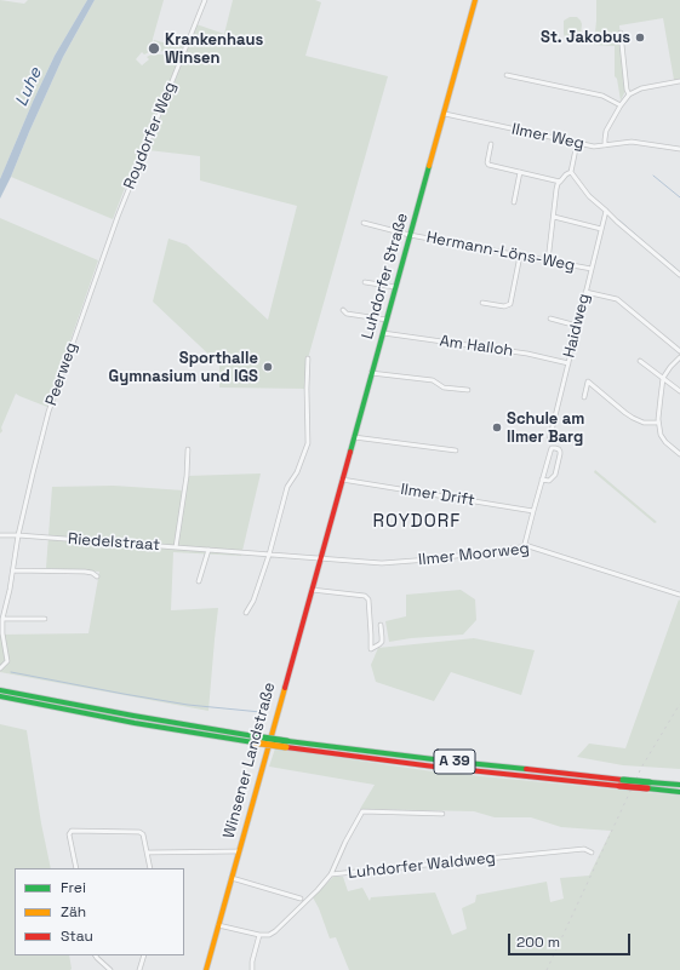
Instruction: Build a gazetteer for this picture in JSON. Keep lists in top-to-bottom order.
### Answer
{
  "streets": {
    "main road": ["Luhdorfer Straße", "Winsener Landstraße", "A 39"],
    "street": [
      "Roydorfer Weg",
      "Ilmer Weg",
      "Hermann-Löns-Weg",
      "Haidweg",
      "Am Halloh",
      "Peerweg",
      "Ilmer Drift",
      "Riedelstraat",
      "Ilmer Moorweg",
      "Luhdorfer Waldweg"
    ]
  },
  "crossings": [
    ["Roydorfer Weg", "Peerweg"],
    ["Ilmer Weg", "Luhdorfer Straße"],
    ["Hermann-Löns-Weg", "Luhdorfer Straße"],
    ["Hermann-Löns-Weg", "Haidweg"],
    ["Luhdorfer Straße", "Am Halloh"],
    ["Luhdorfer Straße", "Ilmer Drift"],
    ["Luhdorfer Straße", "Riedelstraat"],
    ["Luhdorfer Straße", "Ilmer Moorweg"],
    ["Luhdorfer Straße", "Winsener Landstraße"],
    ["Haidweg", "Am Halloh"],
    ["Peerweg", "Riedelstraat"],
    ["Riedelstraat", "Ilmer Moorweg"],
    ["Riedelstraat", "Winsener Landstraße"],
    ["Ilmer Moorweg", "Winsener Landstraße"]
  ],
  "districts": ["ROYDORF"],
  "water": ["Luhe"],
  "places": [
    "St. Jakobus",
    "Krankenhaus Winsen",
    "Sporthalle Gymnasium und IGS",
    "Schule am Ilmer Barg"
  ],
  "legend": ["Frei", "Zäh", "Stau"],
  "scale_bar": "200 m"
}
